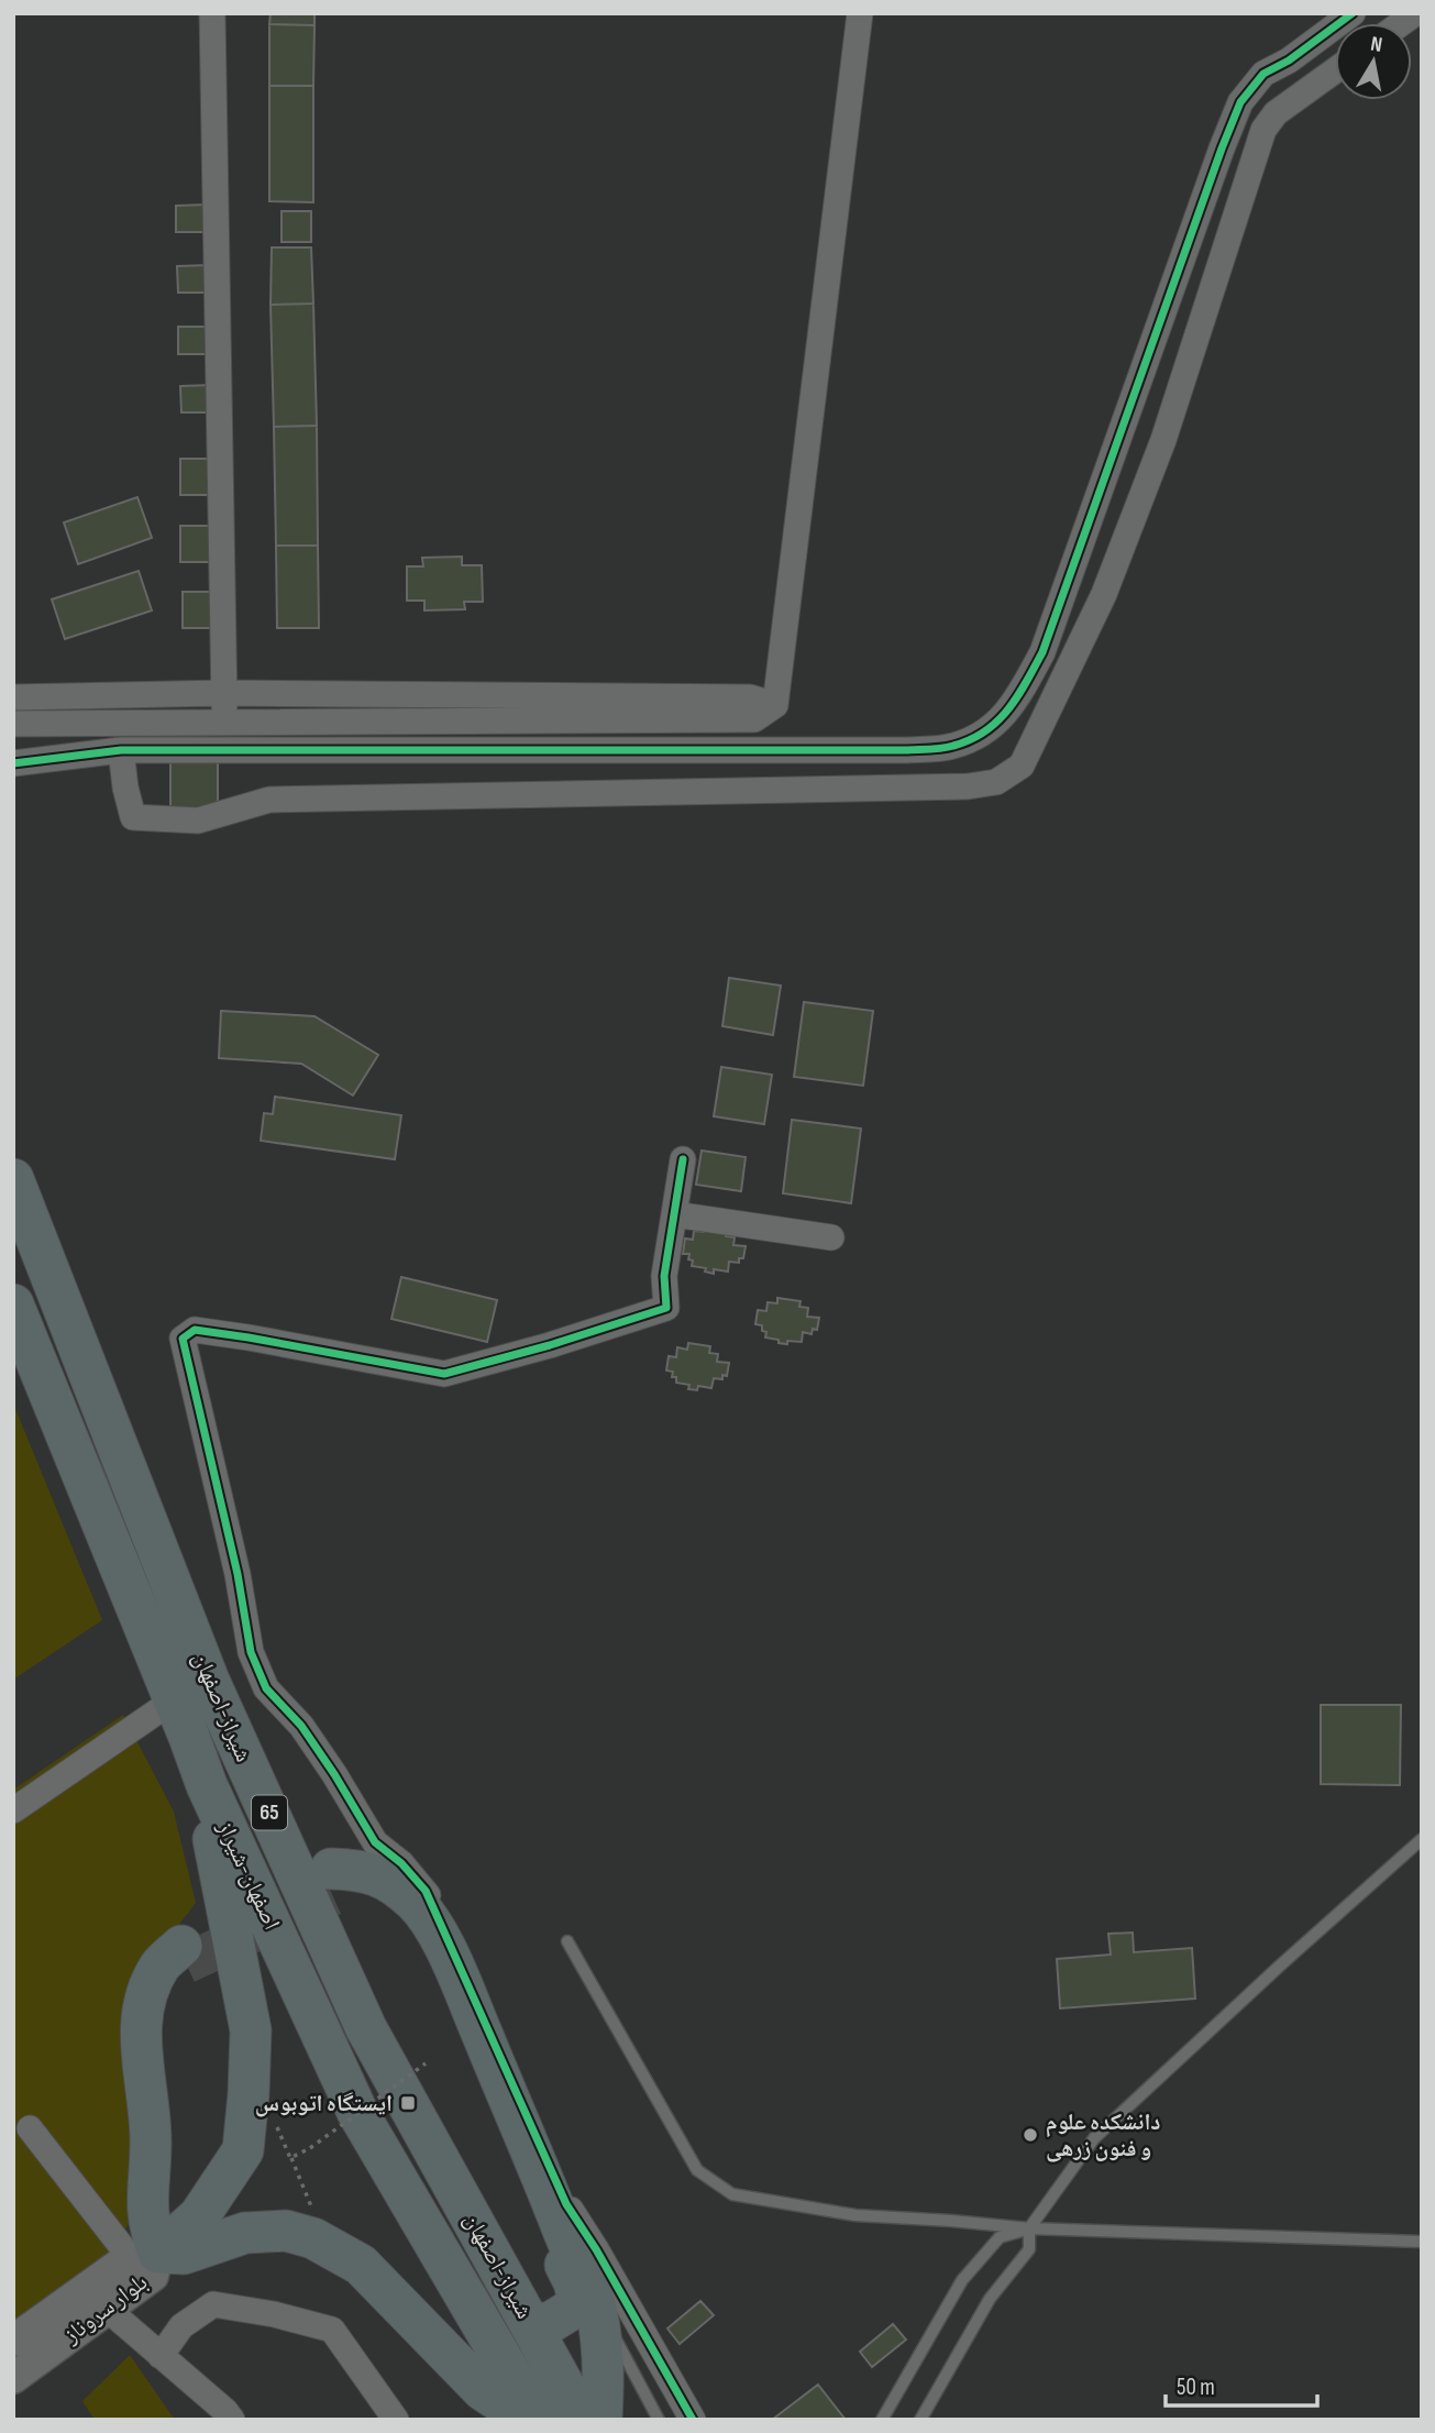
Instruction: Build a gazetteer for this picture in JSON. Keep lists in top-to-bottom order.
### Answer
{
  "streets": {
    "highway": ["شیراز-اصفهان", "65", "اصفهان-شیراز"],
    "street": ["بلوار سروناز"]
  },
  "places": {
    "transit": ["ایستگاه اتوبوس"],
    "other": ["دانشکده علوم و فنون زرهی"]
  },
  "scale_bar": "50 m",
  "north": "top"
}
